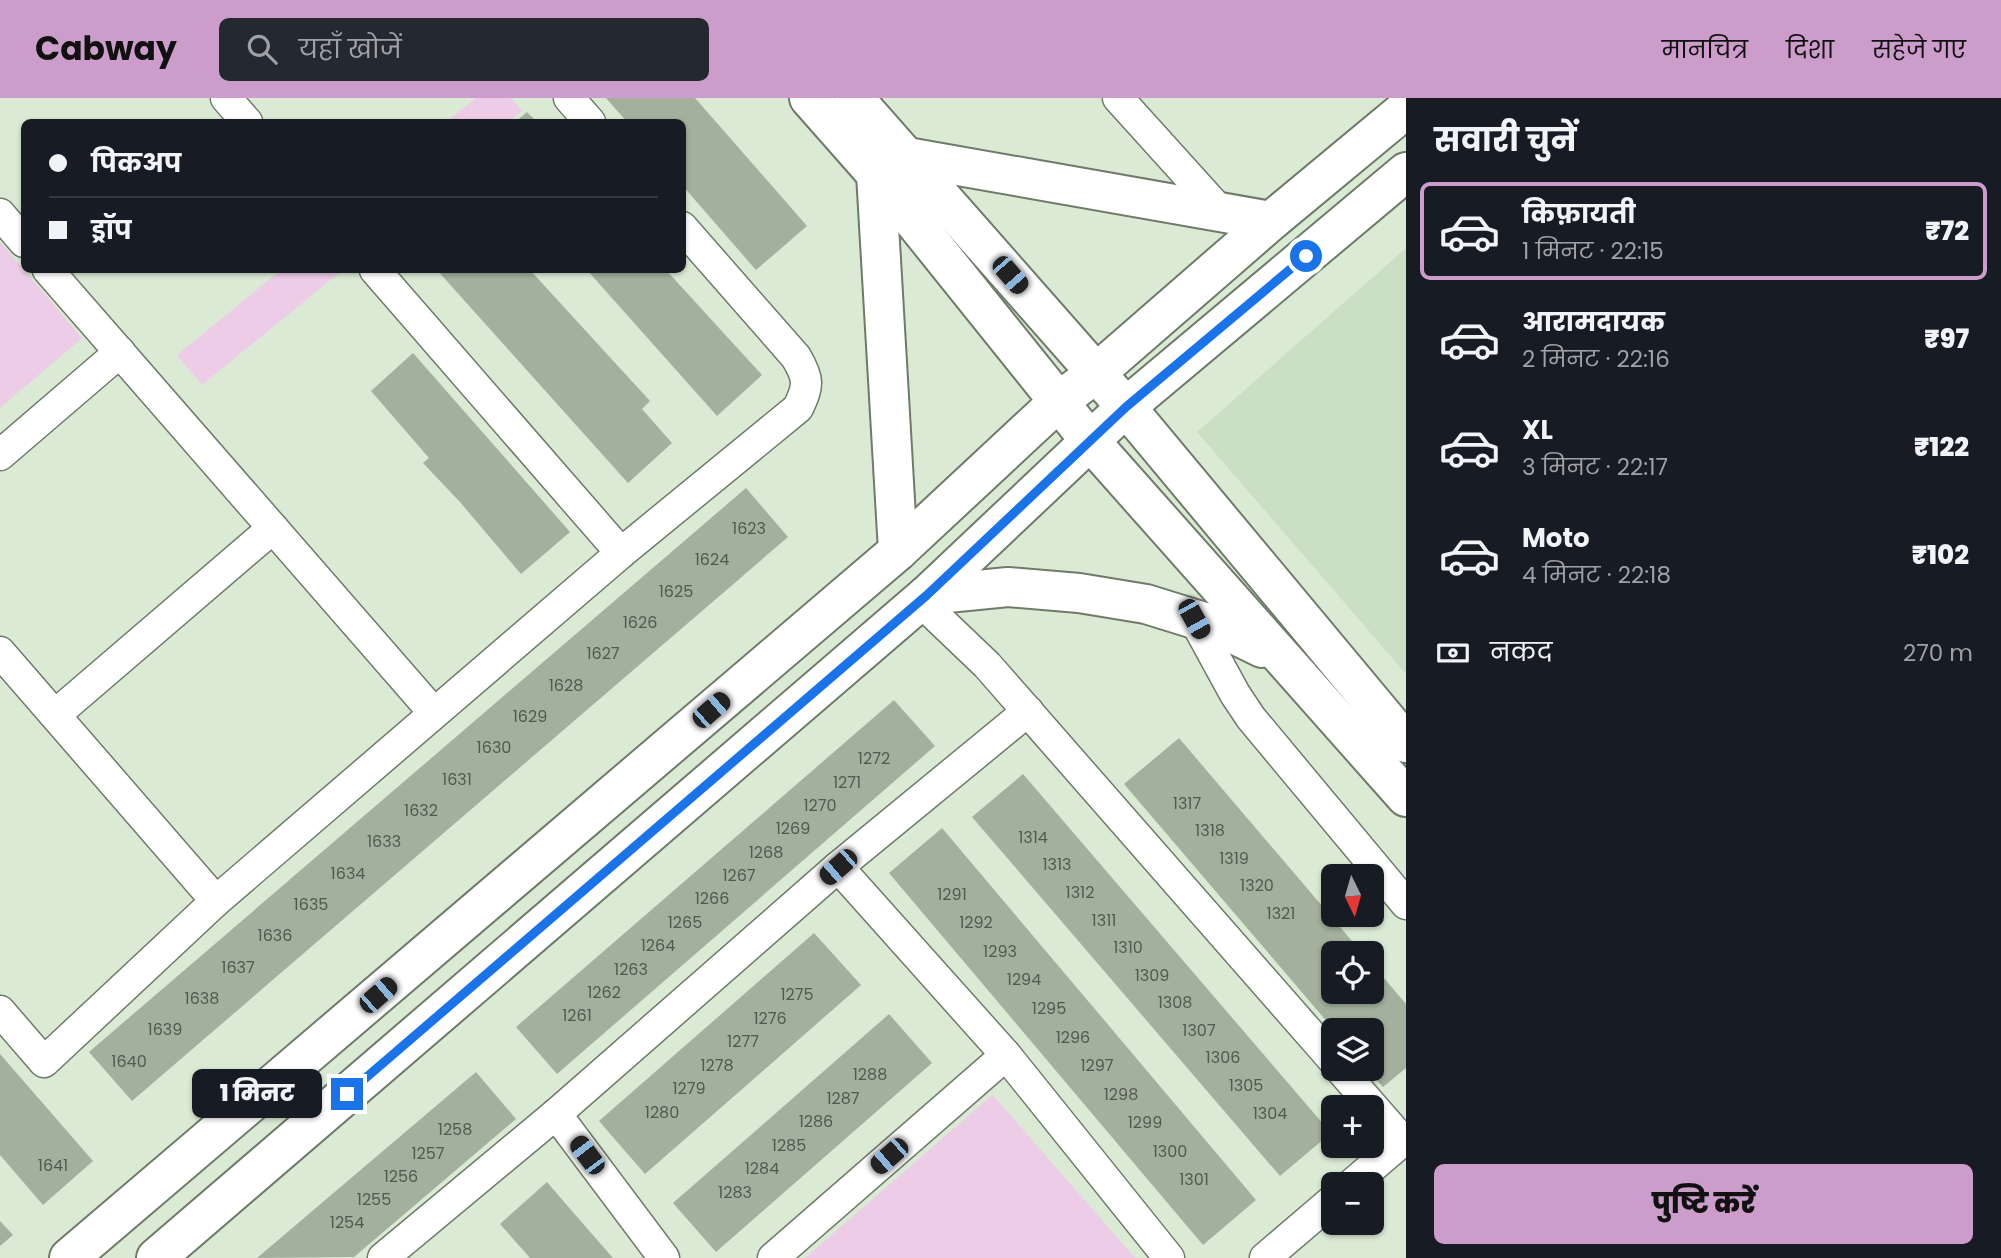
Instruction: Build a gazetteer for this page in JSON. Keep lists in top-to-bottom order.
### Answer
{
  "house_numbers": [
    "1623",
    "1624",
    "1625",
    "1626",
    "1627",
    "1628",
    "1629",
    "1630",
    "1272",
    "1631",
    "1271",
    "1317",
    "1270",
    "1632",
    "1269",
    "1318",
    "1314",
    "1633",
    "1268",
    "1319",
    "1313",
    "1634",
    "1267",
    "1320",
    "1312",
    "1291",
    "1266",
    "1635",
    "1321",
    "1311",
    "1265",
    "1292",
    "1636",
    "1264",
    "1310",
    "1293",
    "1637",
    "1263",
    "1309",
    "1294",
    "1262",
    "1275",
    "1638",
    "1308",
    "1295",
    "1261",
    "1276",
    "1639",
    "1307",
    "1296",
    "1277",
    "1306",
    "1640",
    "1278",
    "1297",
    "1288",
    "1305",
    "1279",
    "1298",
    "1287",
    "1280",
    "1304",
    "1286",
    "1299",
    "1258",
    "1285",
    "1300",
    "1257",
    "1641",
    "1284",
    "1256",
    "1301",
    "1283",
    "1255",
    "1254"
  ],
  "north": "bottom",
  "page": {
    "header": "Cabway",
    "search": "यहाँ खोजें",
    "nav": ["मानचित्र", "दिशा", "सहेजे गए"],
    "heading": "सवारी चुनें",
    "banner": ["पिकअप", "ड्रॉप"],
    "list": [
      {
        "name": "किफ़ायती",
        "note": "1 मिनट · 22:15",
        "value": "₹72"
      },
      {
        "name": "आरामदायक",
        "note": "2 मिनट · 22:16",
        "value": "₹97"
      },
      {
        "name": "XL",
        "note": "3 मिनट · 22:17",
        "value": "₹122"
      },
      {
        "name": "Moto",
        "note": "4 मिनट · 22:18",
        "value": "₹102"
      }
    ],
    "pay": ["नकद", "270 m"],
    "map_buttons": ["+", "−"],
    "bubble": "1 मिनट",
    "buttons": "पुष्टि करें"
  }
}
